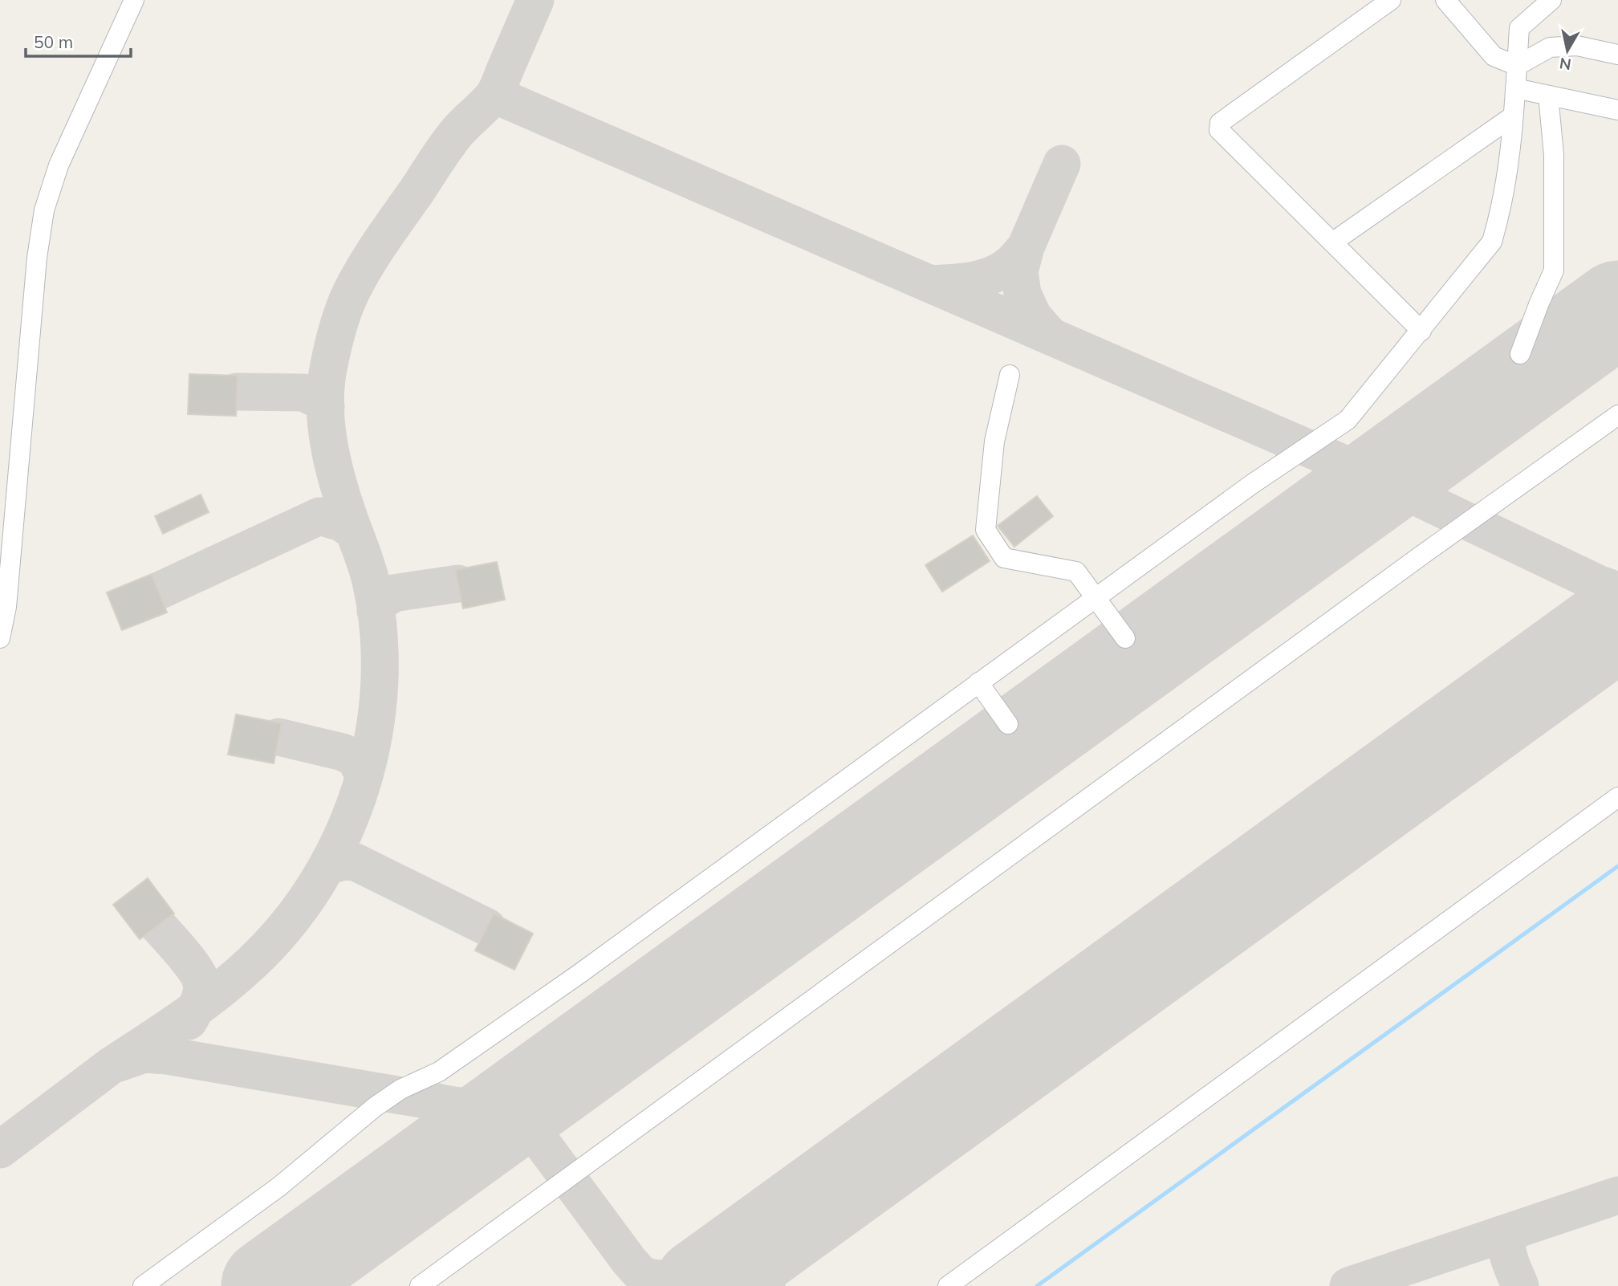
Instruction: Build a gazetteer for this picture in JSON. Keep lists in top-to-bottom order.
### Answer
{
  "scale_bar": "50 m",
  "north": "bottom"
}
